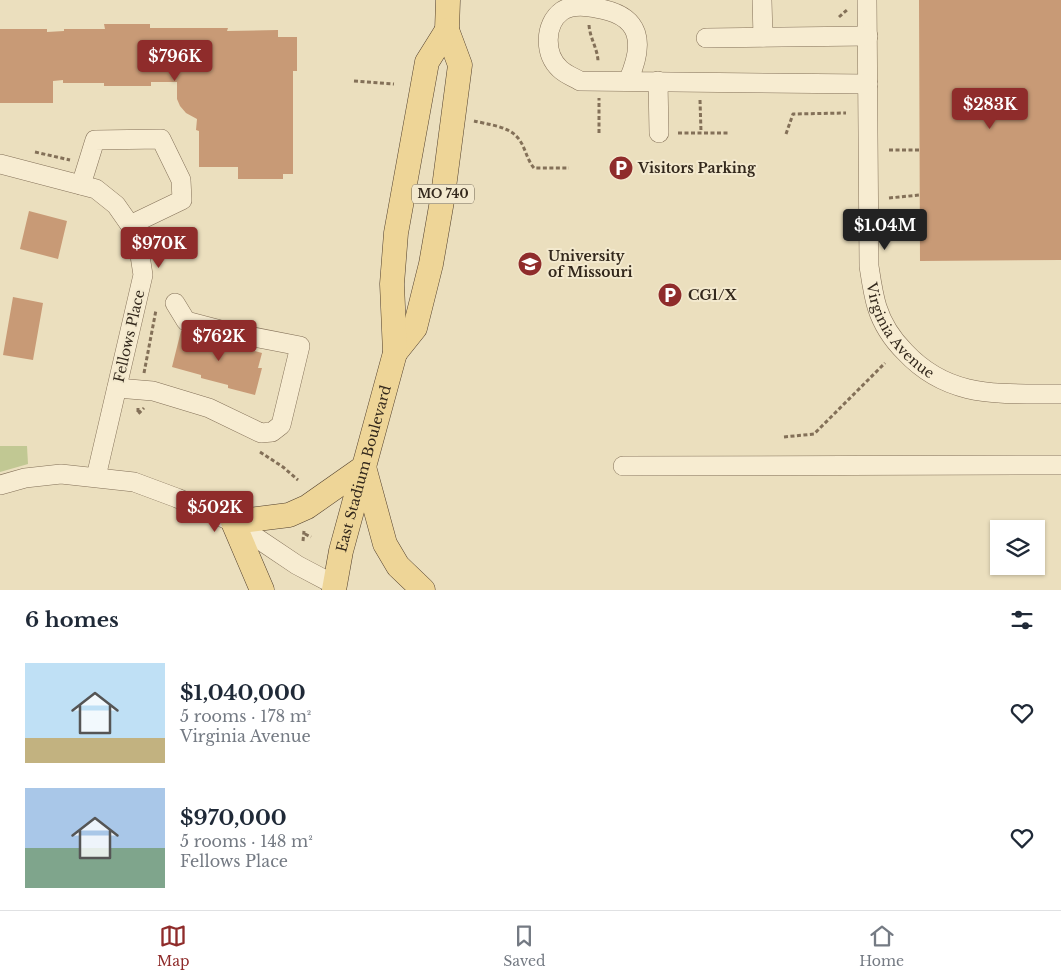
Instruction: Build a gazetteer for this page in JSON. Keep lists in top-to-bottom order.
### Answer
{
  "streets": {
    "main road": ["MO 740", "East Stadium Boulevard"],
    "street": ["Virginia Avenue", "Fellows Place"]
  },
  "places": {
    "parking": ["Visitors Parking", "CG1/X"],
    "school or university": ["University of Missouri"]
  },
  "page": {
    "price": [
      "$796K",
      "$283K",
      "$1.04M",
      "$970K",
      "$762K",
      "$502K"
    ],
    "heading": "6 homes",
    "list": [
      {
        "name": "$1,040,000",
        "note": "5 rooms · 178 m² · Virginia Avenue"
      },
      {
        "name": "$970,000",
        "note": "5 rooms · 148 m² · Fellows Place"
      }
    ],
    "tabs": ["Map", "Saved", "Home"]
  }
}
